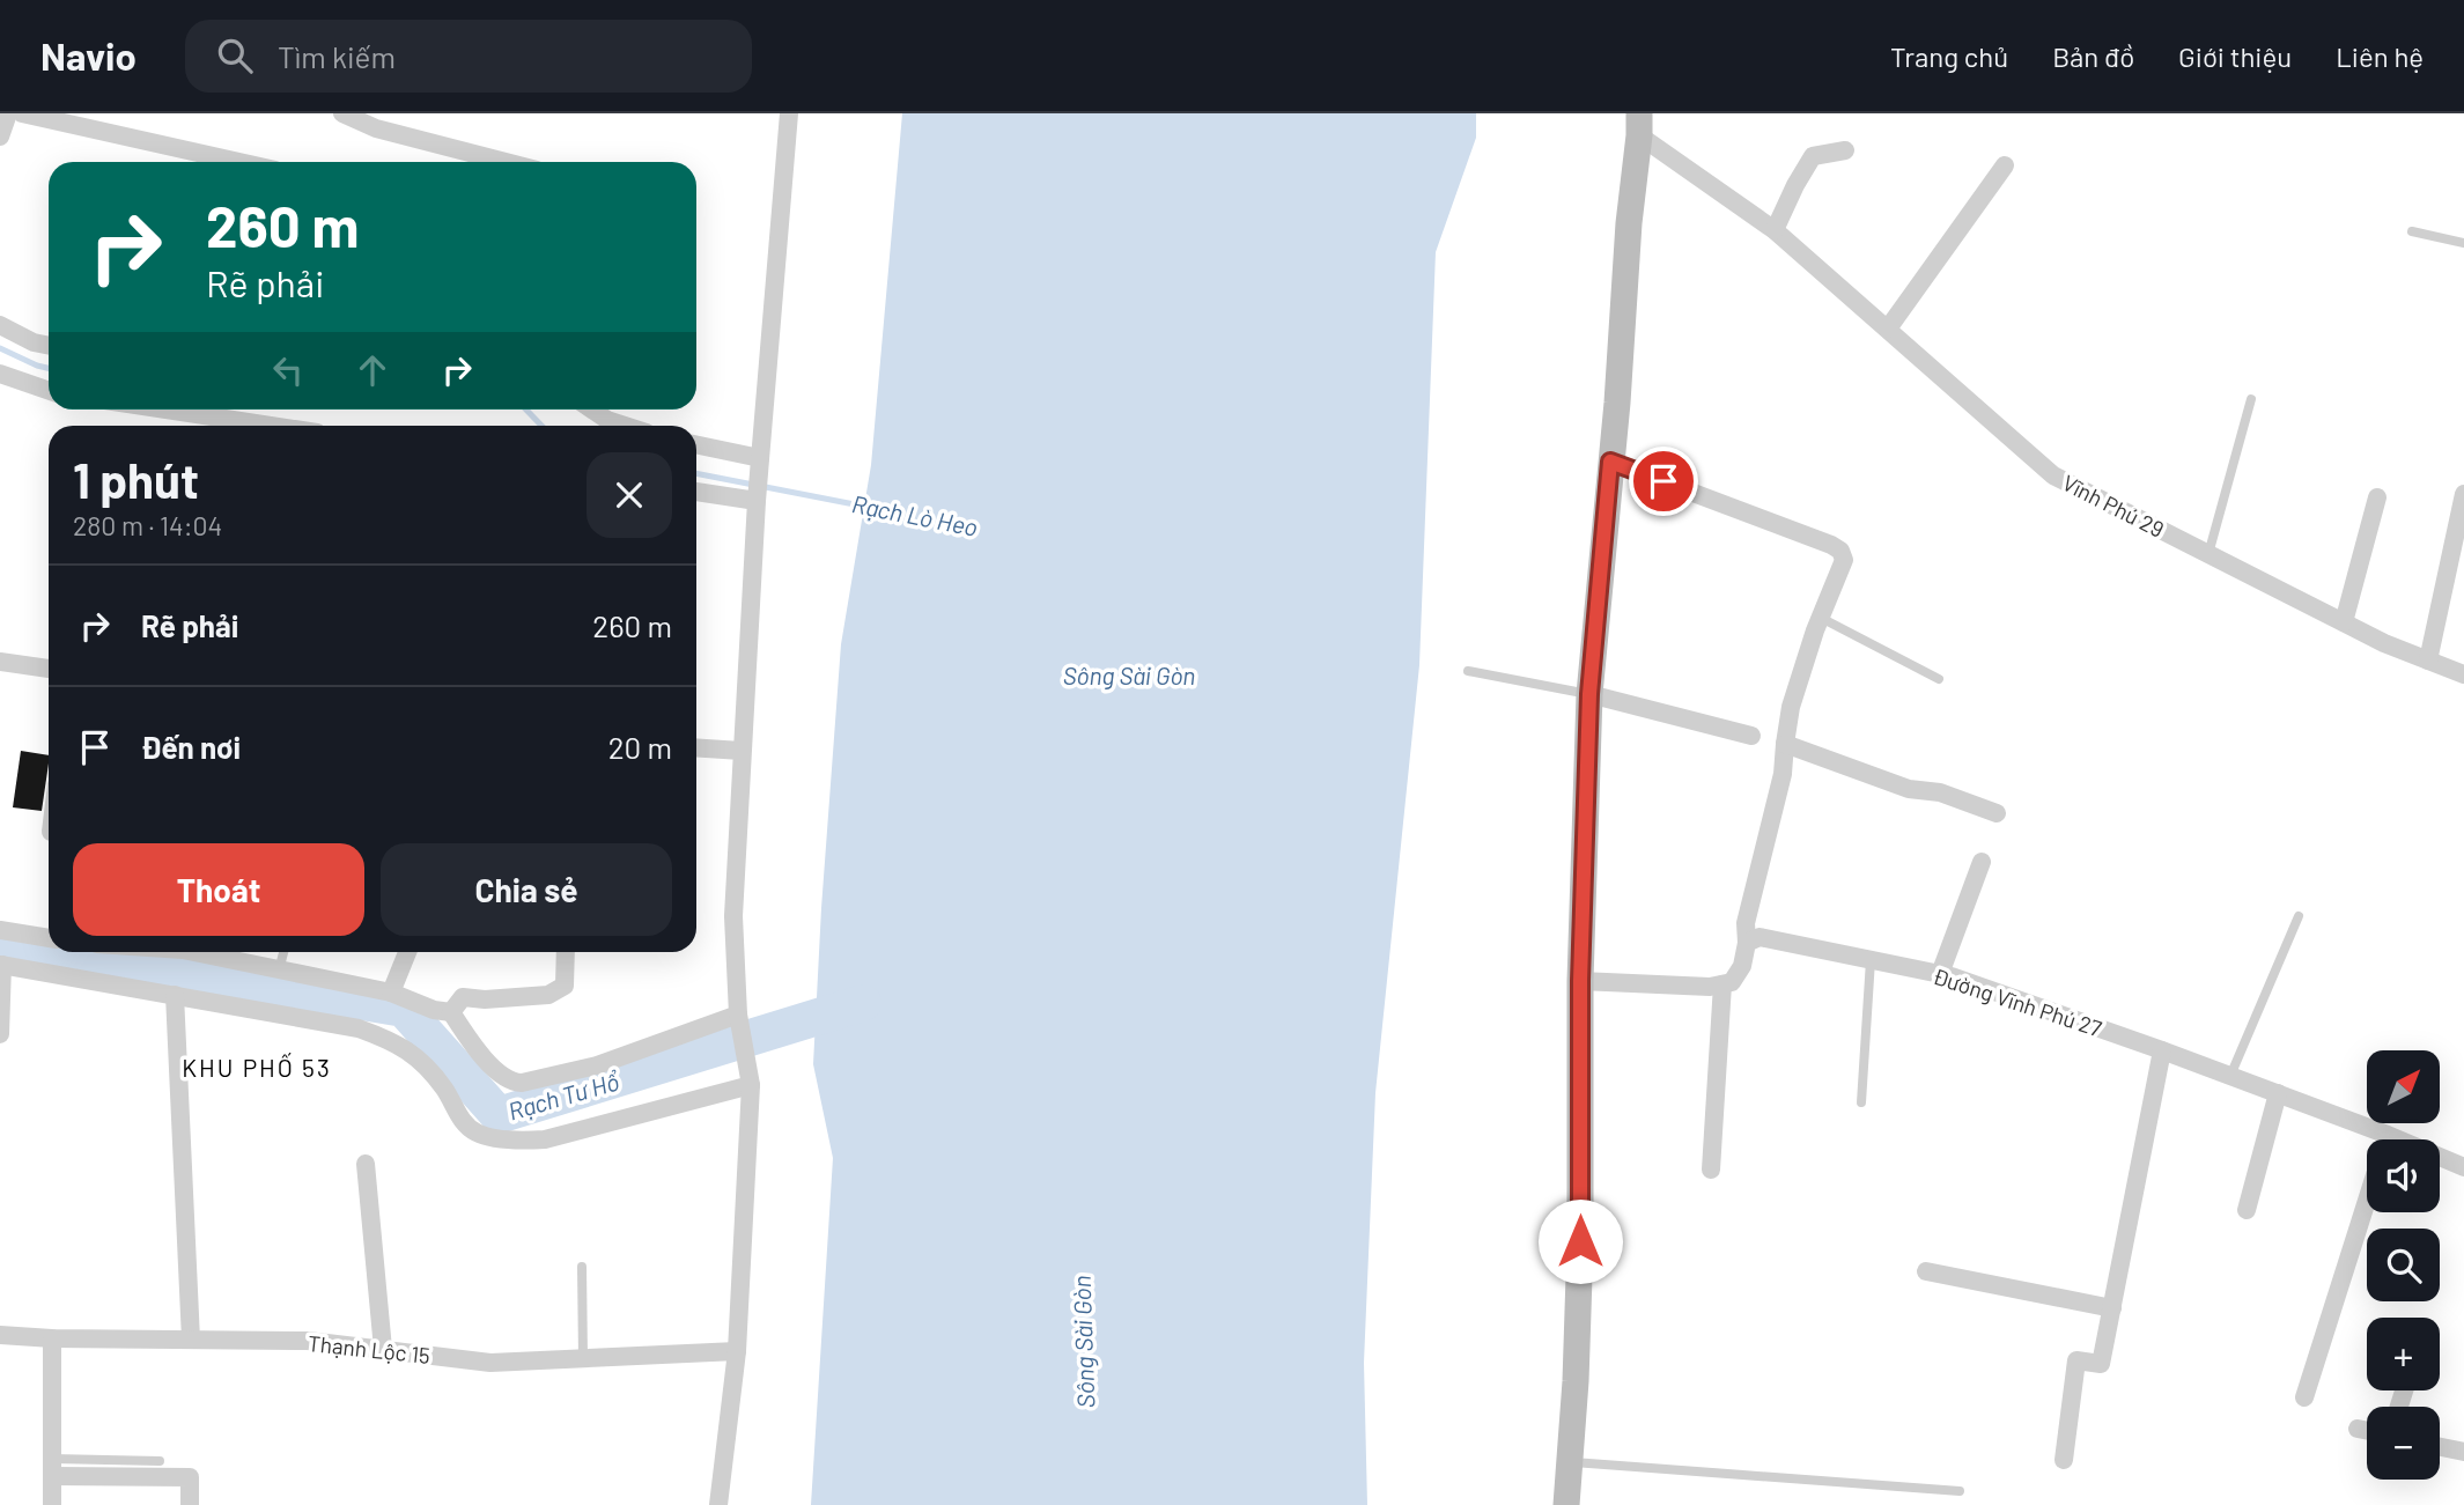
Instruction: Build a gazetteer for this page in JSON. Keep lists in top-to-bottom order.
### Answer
{
  "streets": {
    "street": ["Vĩnh Phú 29", "Đường Vĩnh Phú 27", "Thạnh Lộc 15"]
  },
  "districts": ["KHU PHỐ 53"],
  "water": ["Rạch Lò Heo", "Sông Sài Gòn", "Rạch Tư Hổ"],
  "north": "top right",
  "page": {
    "header": "Navio",
    "search": "Tìm kiếm",
    "nav": [
      "Trang chủ",
      "Bản đồ",
      "Giới thiệu",
      "Liên hệ"
    ],
    "turn": ["260 m", "Rẽ phải"],
    "heading": ["1 phút", "280 m · 14:04"],
    "list": [
      {
        "name": "Rẽ phải",
        "value": "260 m"
      },
      {
        "name": "Đến nơi",
        "value": "20 m"
      }
    ],
    "buttons": ["Thoát", "Chia sẻ"],
    "map_buttons": ["+", "−"]
  }
}
